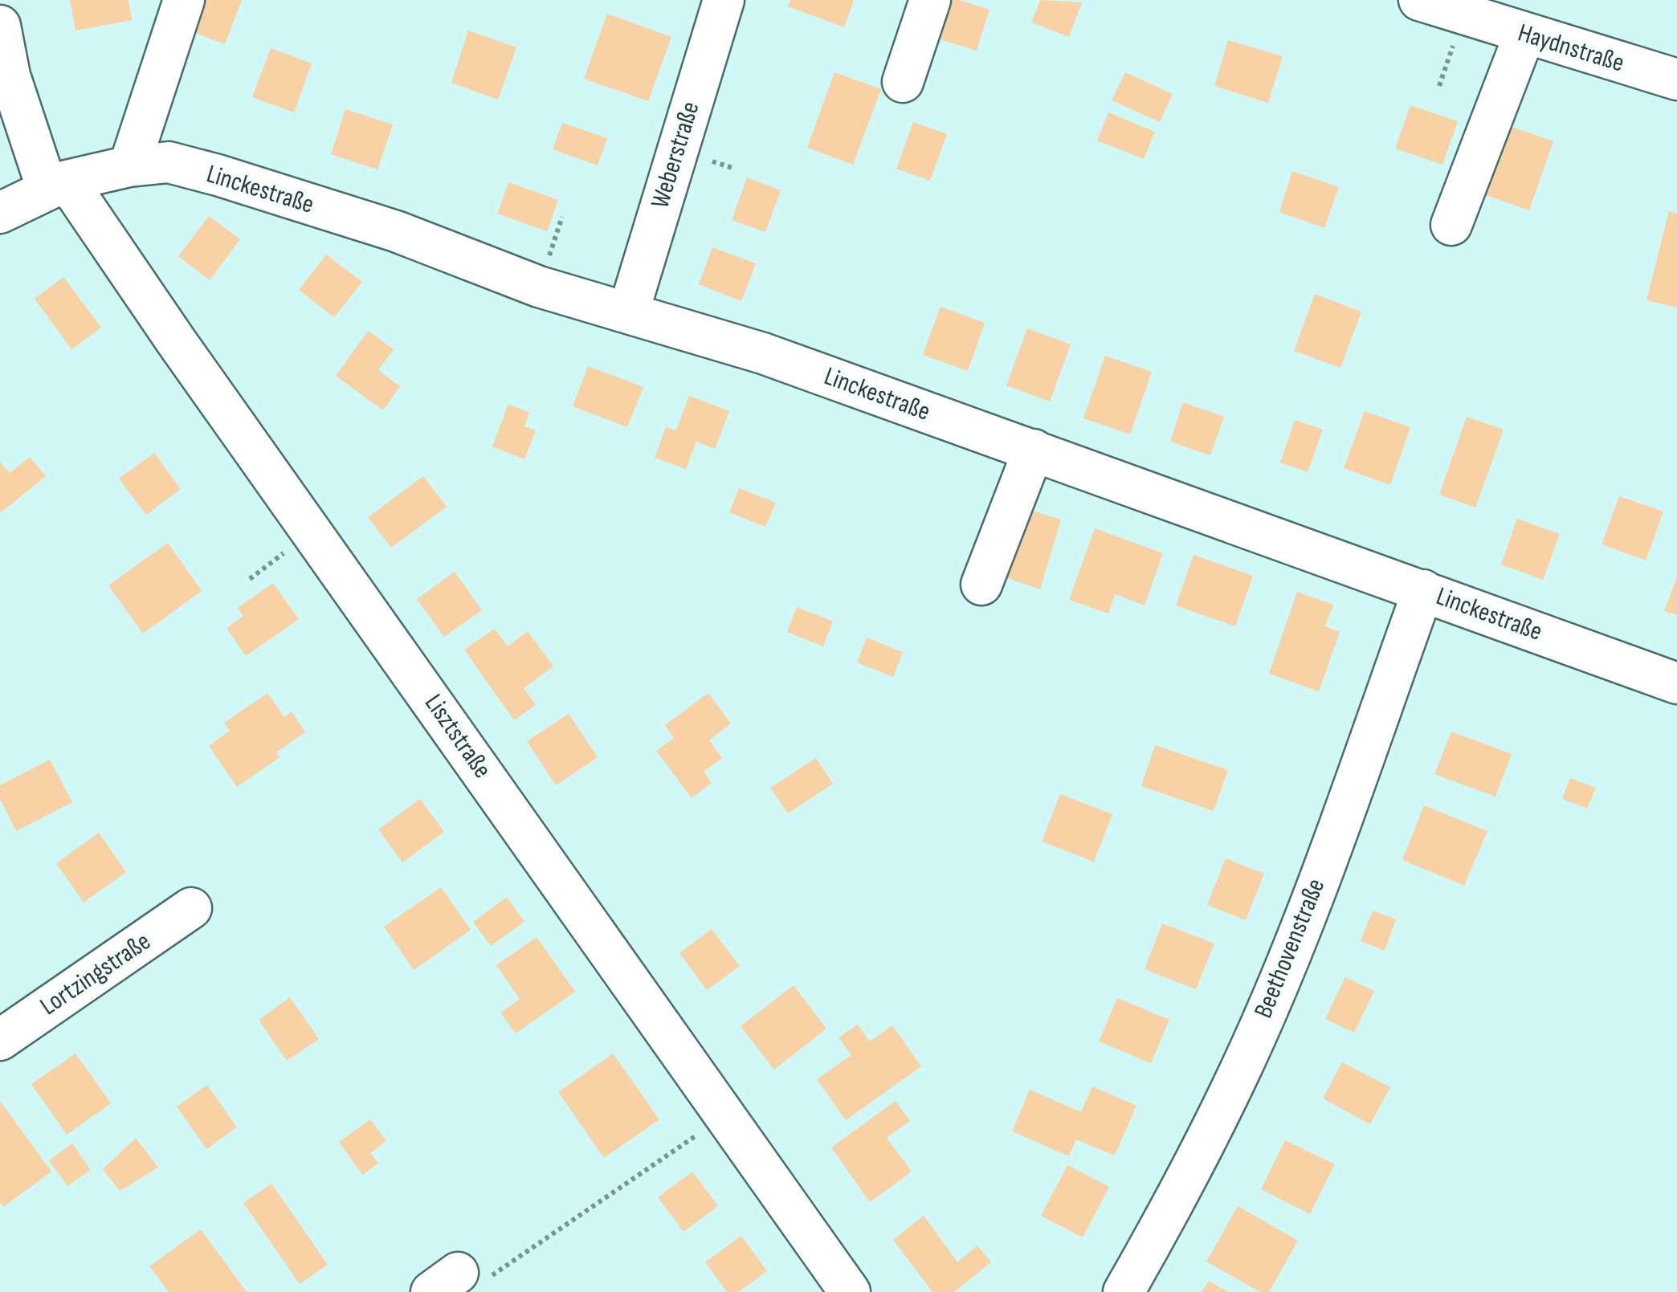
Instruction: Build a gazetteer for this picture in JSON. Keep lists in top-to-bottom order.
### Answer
{
  "streets": {
    "street": [
      "Haydnstraße",
      "Weberstraße",
      "Linckestraße",
      "Lisztstraße",
      "Beethovenstraße",
      "Lortzingstraße"
    ]
  },
  "crossings": [
    ["Weberstraße", "Linckestraße"],
    ["Linckestraße", "Lisztstraße"],
    ["Linckestraße", "Beethovenstraße"]
  ]
}
